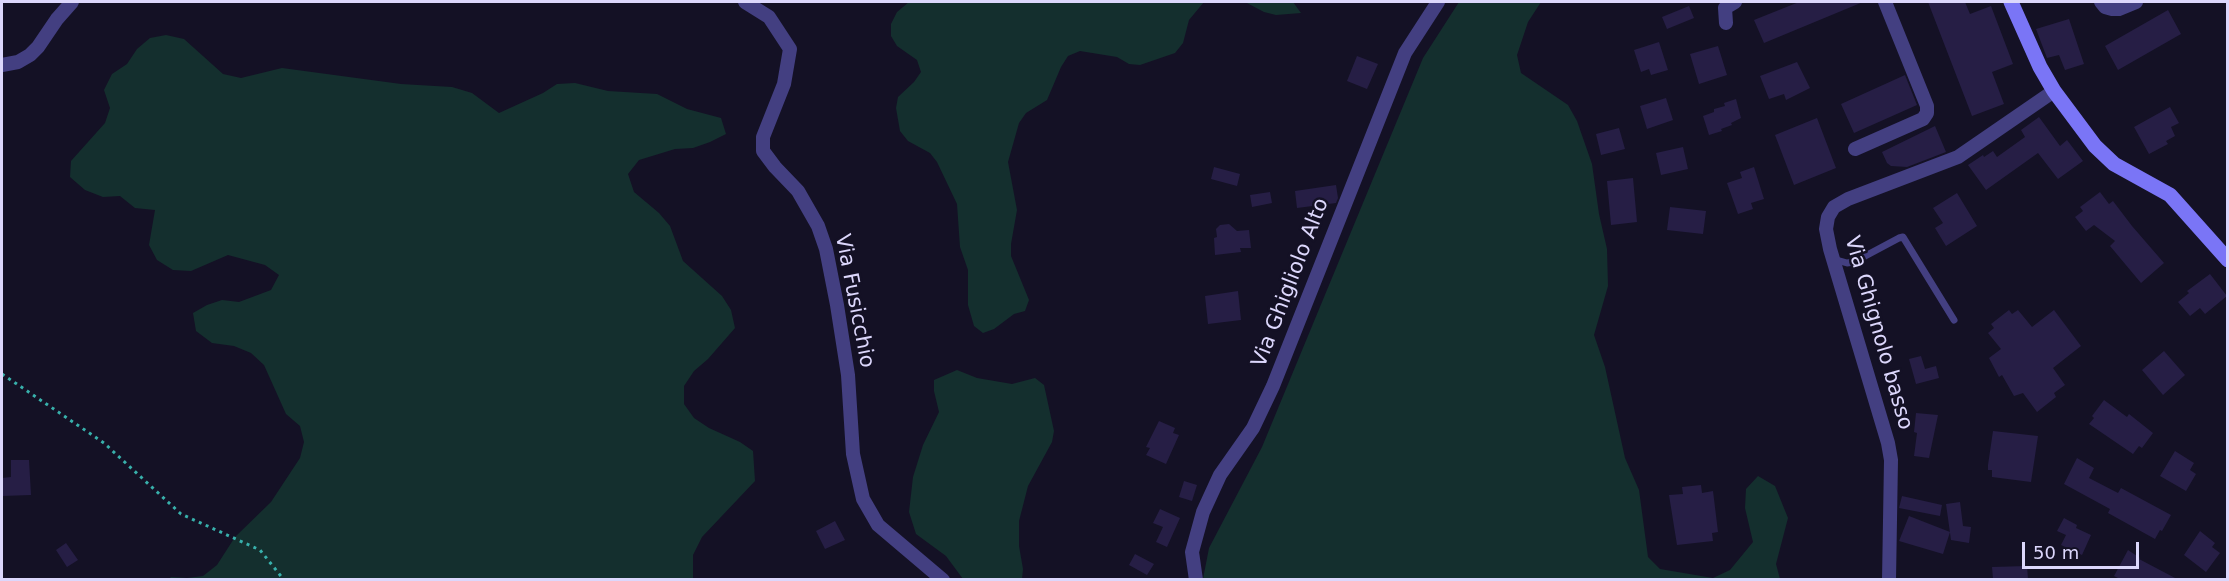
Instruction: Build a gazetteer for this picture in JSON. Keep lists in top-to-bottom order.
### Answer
{
  "streets": {
    "street": ["Via Ghigliolo Alto", "Via Fusicchio", "Via Ghignolo basso"]
  },
  "scale_bar": "50 m"
}
